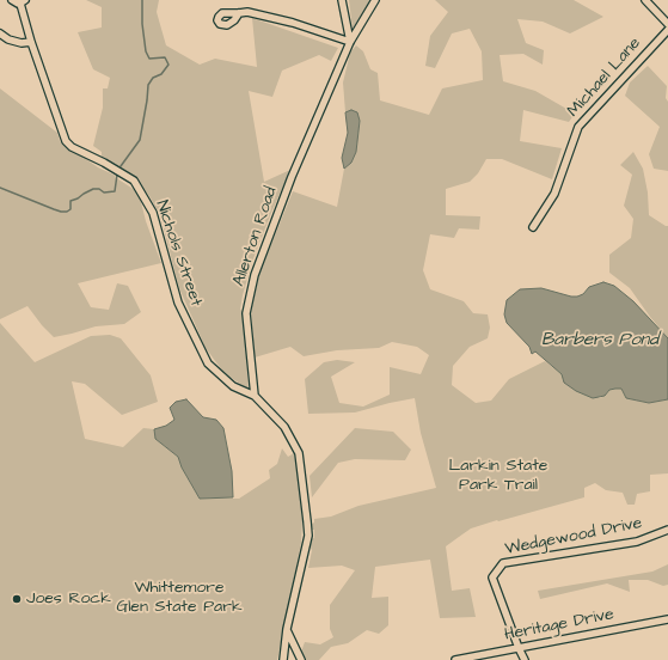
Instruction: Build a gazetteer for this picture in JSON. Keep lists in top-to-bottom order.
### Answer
{
  "streets": {
    "street": [
      "Michael Lane",
      "Allerton Road",
      "Nichols Street",
      "Wedgewood Drive",
      "Heritage Drive"
    ]
  },
  "crossings": [
    ["Allerton Road", "Nichols Street"],
    ["Wedgewood Drive", "Heritage Drive"]
  ],
  "water": ["Barbers Pond"],
  "parks": ["Larkin State Park Trail", "Whittemore Glen State Park"],
  "places": ["Joes Rock"]
}
